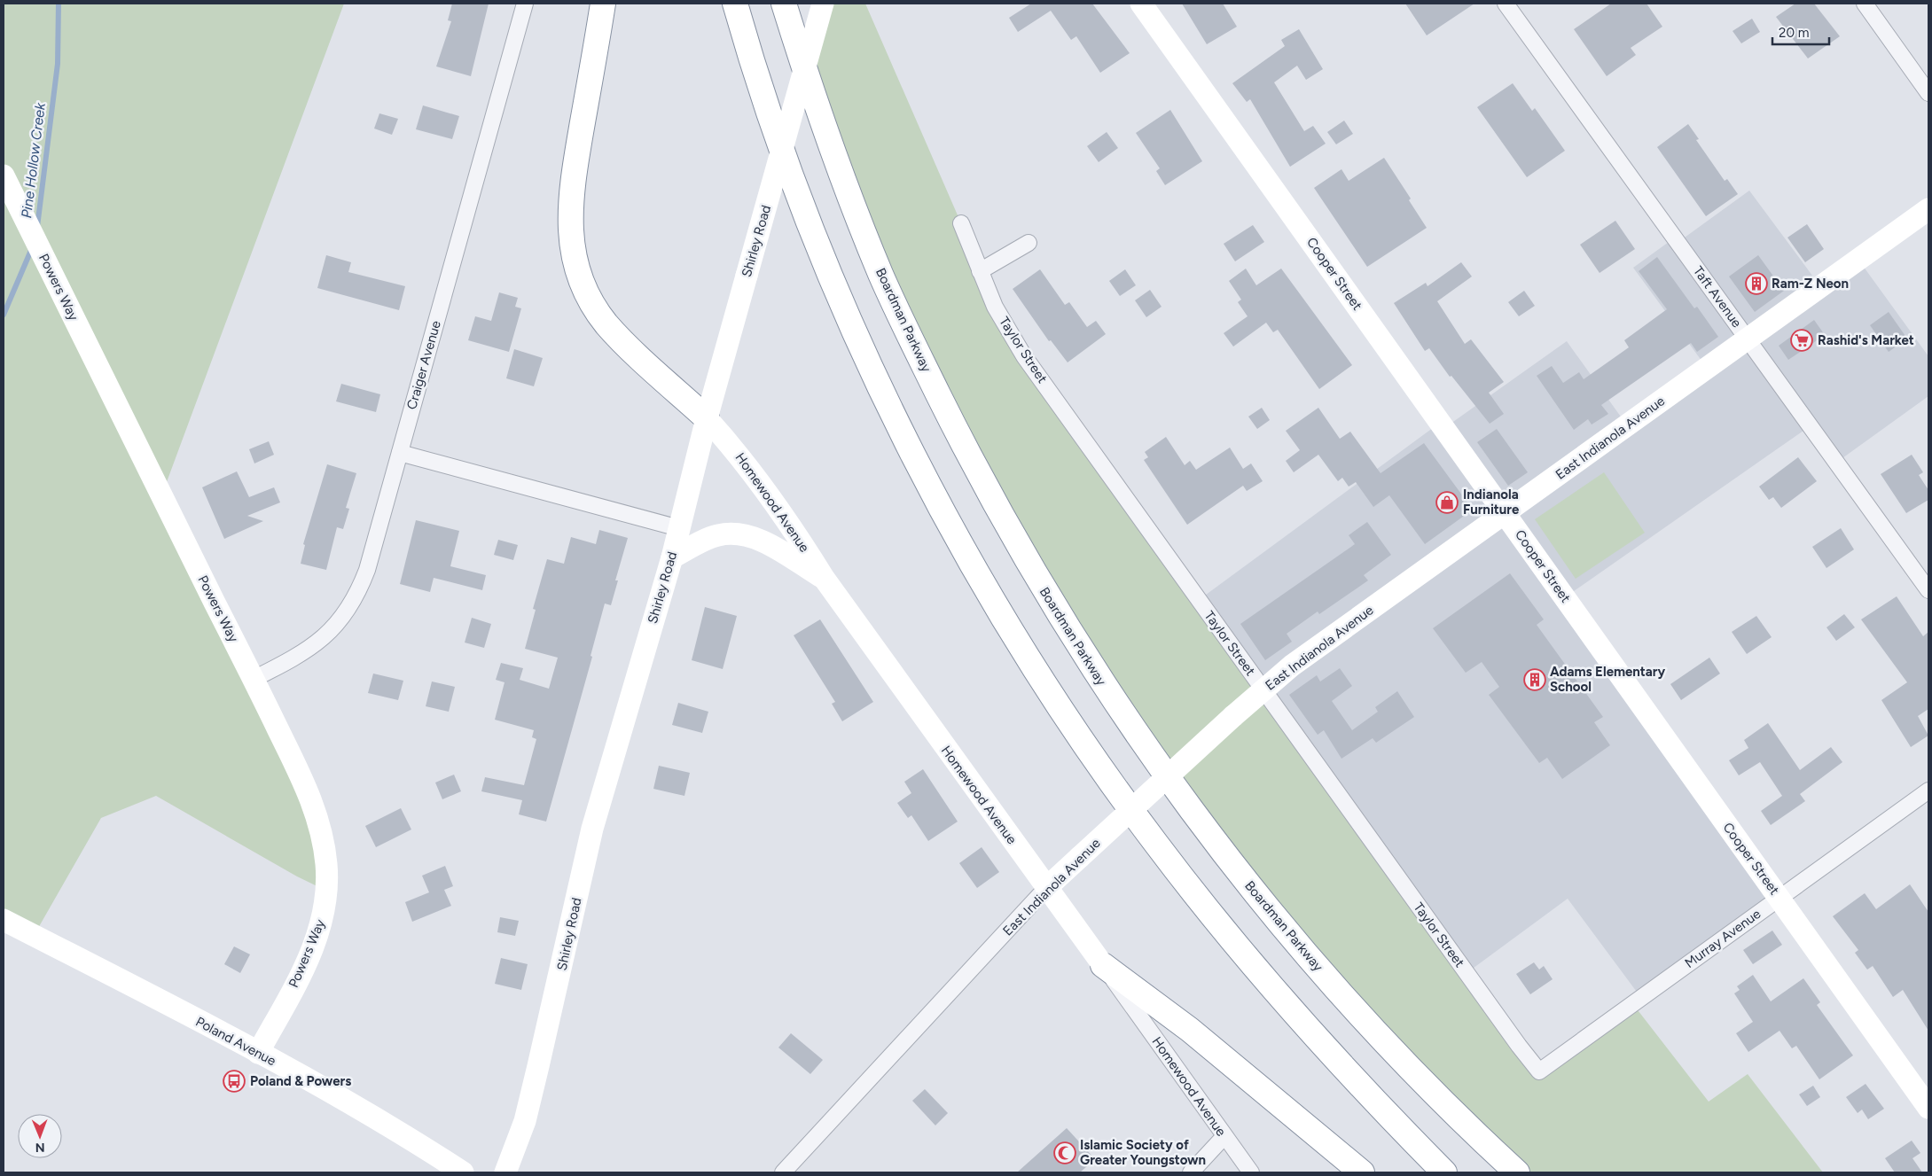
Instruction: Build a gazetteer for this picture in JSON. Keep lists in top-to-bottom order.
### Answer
{
  "streets": {
    "highway": ["Boardman Parkway"],
    "street": [
      "Shirley Road",
      "Cooper Street",
      "Powers Way",
      "Taft Avenue",
      "Taylor Street",
      "Craiger Avenue",
      "East Indianola Avenue",
      "Homewood Avenue",
      "Murray Avenue",
      "Poland Avenue"
    ]
  },
  "crossings": [
    ["Shirley Road", "Homewood Avenue"],
    ["Cooper Street", "East Indianola Avenue"],
    ["Cooper Street", "Murray Avenue"],
    ["Powers Way", "Craiger Avenue"],
    ["Powers Way", "Poland Avenue"],
    ["Taft Avenue", "East Indianola Avenue"],
    ["Taylor Street", "East Indianola Avenue"],
    ["Taylor Street", "Murray Avenue"],
    ["East Indianola Avenue", "Homewood Avenue"]
  ],
  "water": ["Pine Hollow Creek"],
  "places": {
    "building": ["Ram-Z Neon", "Adams Elementary School"],
    "supermarket": ["Rashid's Market"],
    "shop": ["Indianola Furniture"],
    "bus stop": ["Poland & Powers"],
    "mosque": ["Islamic Society of Greater Youngstown"]
  },
  "scale_bar": "20 m",
  "north": "bottom"
}
